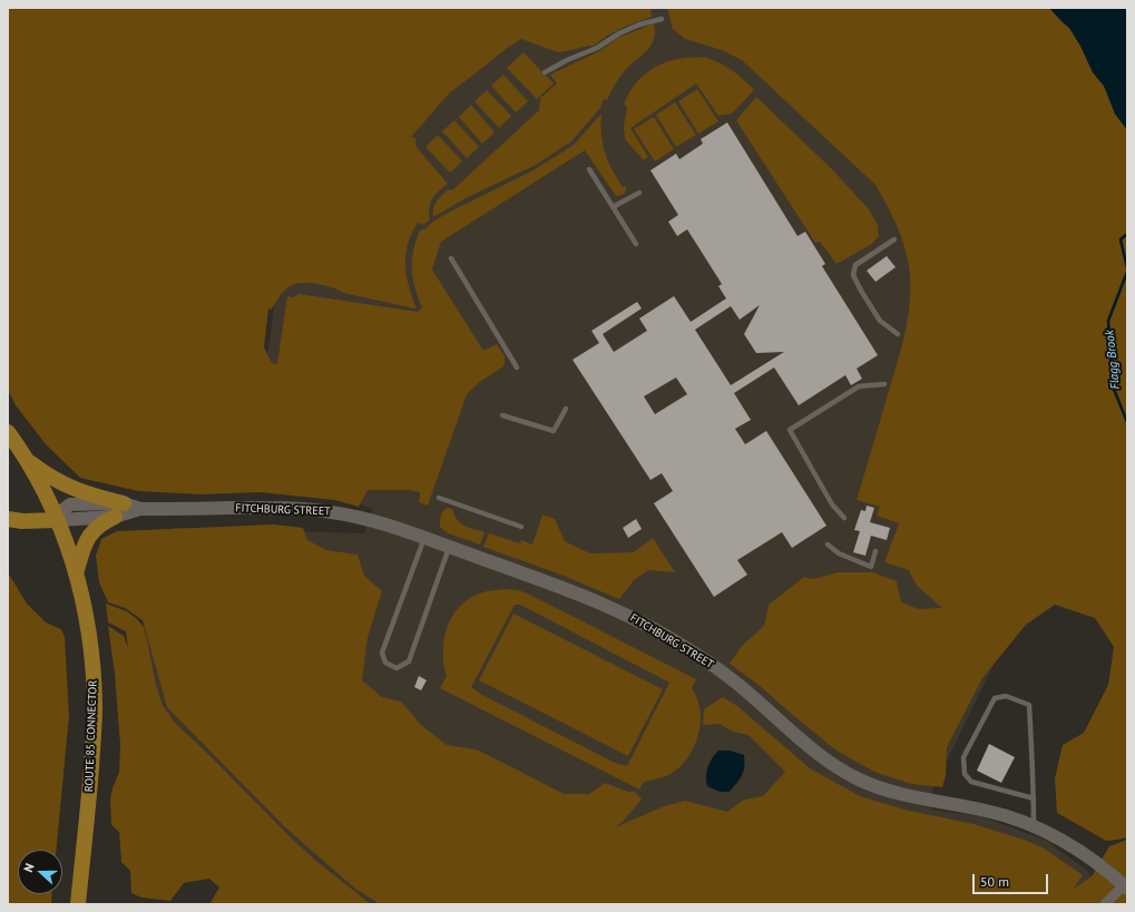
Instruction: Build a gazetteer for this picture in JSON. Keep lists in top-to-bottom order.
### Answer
{
  "streets": {
    "main road": ["ROUTE 85 CONNECTOR"],
    "street": ["FITCHBURG STREET"]
  },
  "crossings": [
    ["FITCHBURG STREET", "ROUTE 85 CONNECTOR"]
  ],
  "water": ["Flagg Brook"],
  "scale_bar": "50 m",
  "north": "left"
}
